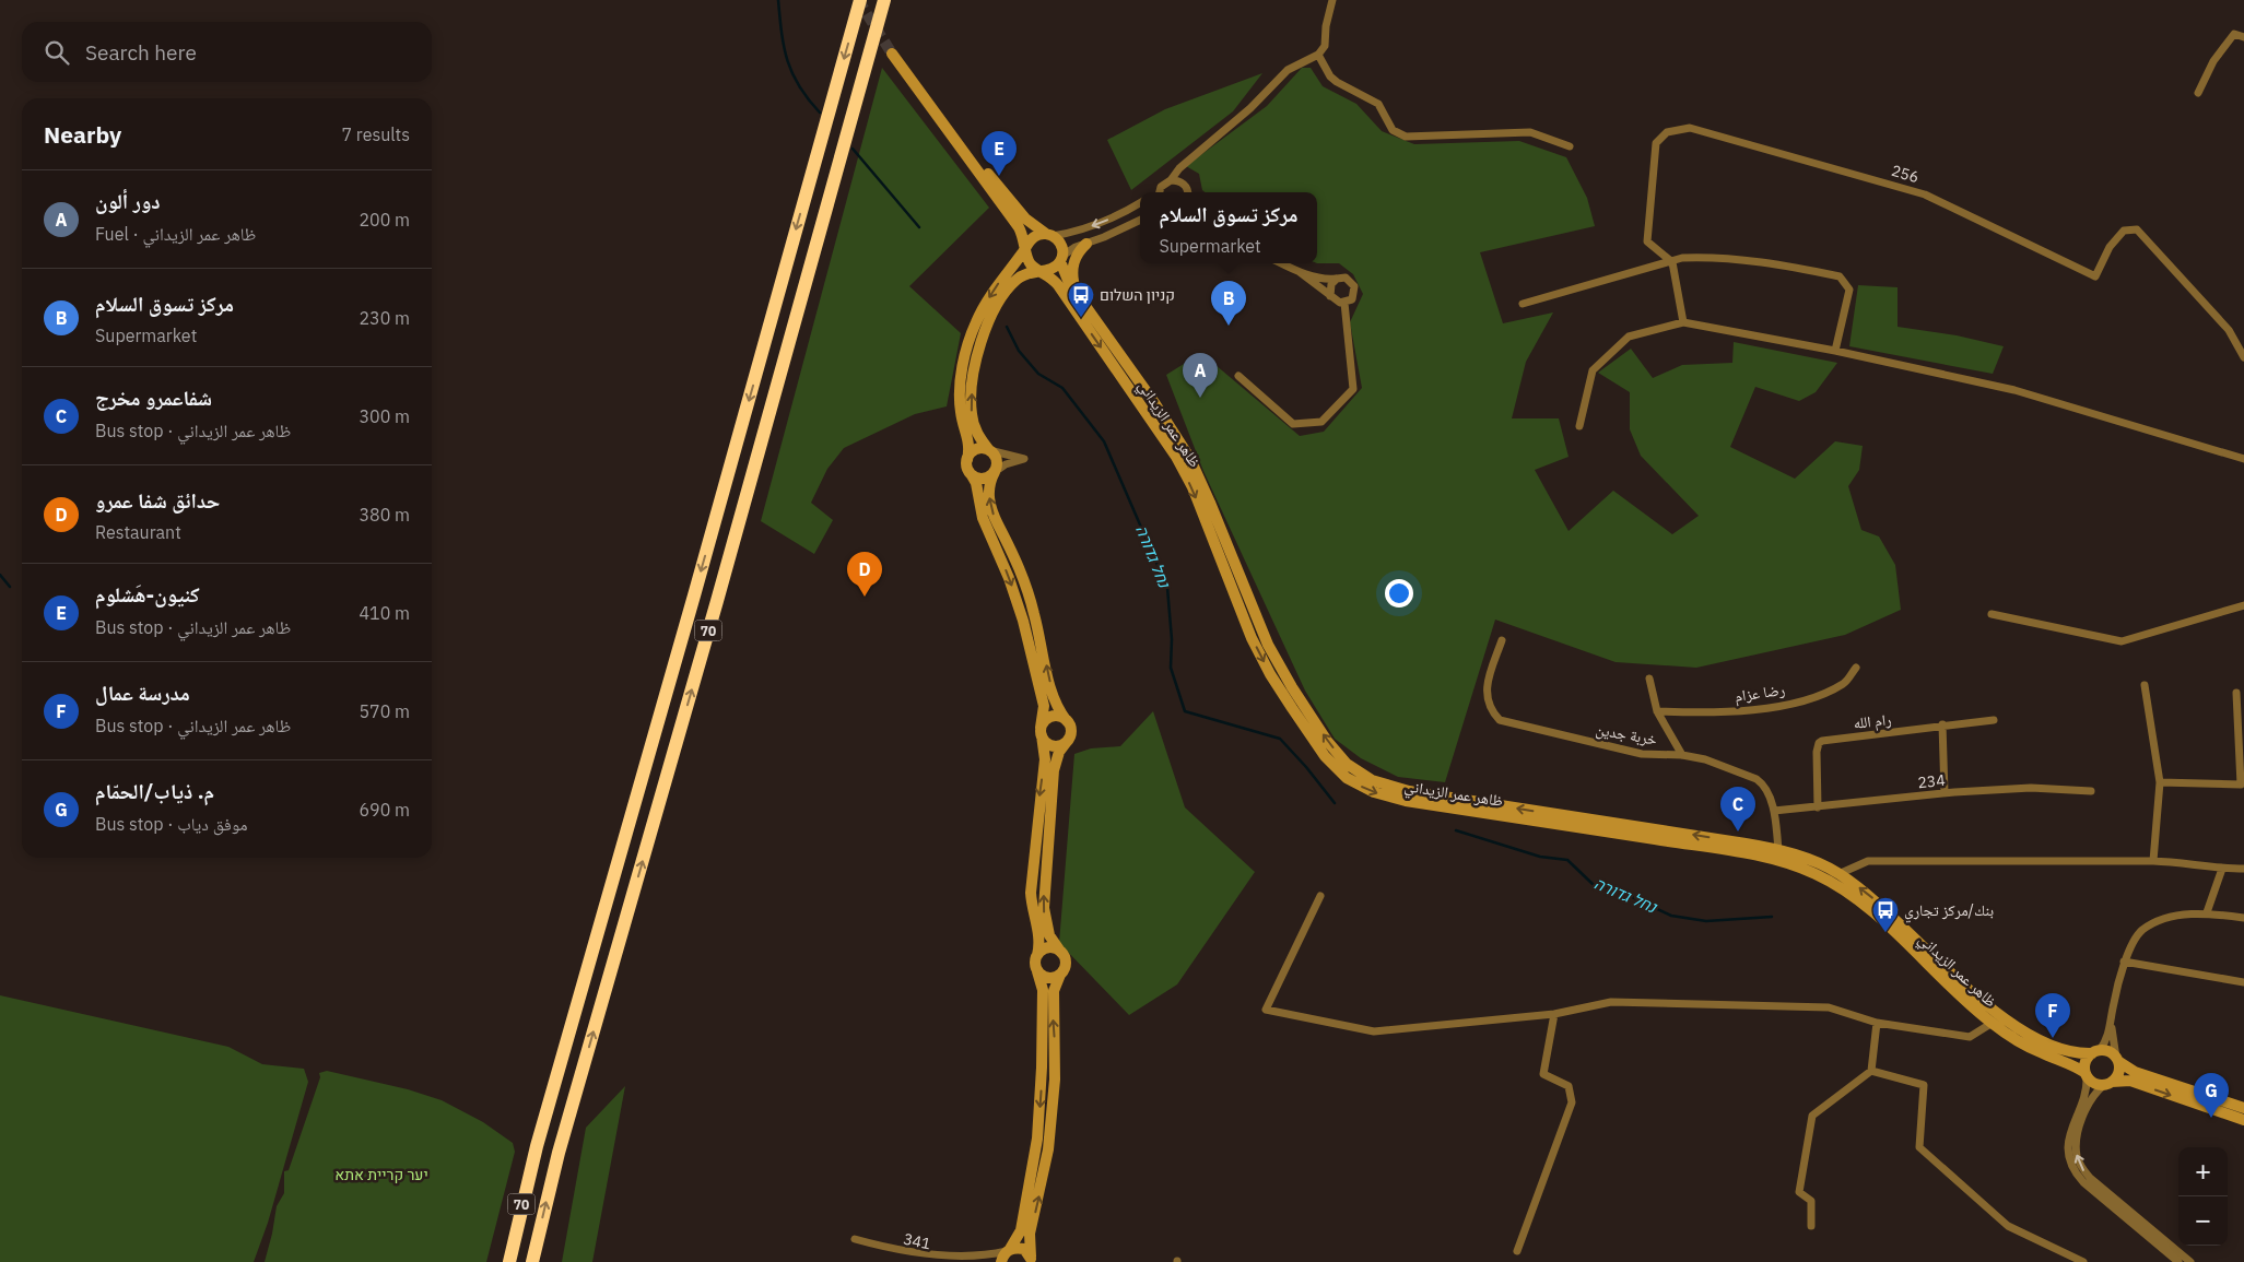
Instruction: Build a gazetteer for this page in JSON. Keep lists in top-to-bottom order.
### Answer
{
  "streets": {
    "highway": ["70"],
    "main road": ["ظاهر عمر الزيداني"],
    "street": [
      "256",
      "رضا عزام",
      "رام الله",
      "خربة جدين",
      "234",
      "341"
    ]
  },
  "crossings": [
    ["ظاهر عمر الزيداني", "خربة جدين"],
    ["رام الله", "234"],
    ["خربة جدين", "234"]
  ],
  "water": ["נחל גדורה"],
  "parks": ["יער קריית אתא"],
  "places": {
    "bus stop": ["קניון השלום", "بنك/مركز تجاري"]
  },
  "page": {
    "search": "Search here",
    "heading": ["Nearby", "7 results"],
    "pins": [
      "E",
      "B",
      "A",
      "D",
      "C",
      "F",
      "G"
    ],
    "list": [
      {
        "mark": "A",
        "name": "دور ألون",
        "note": "Fuel · ظاهر عمر الزيداني",
        "value": "200 m"
      },
      {
        "mark": "B",
        "name": "مركز تسوق السلام",
        "note": "Supermarket",
        "value": "230 m"
      },
      {
        "mark": "C",
        "name": "شفاعمرو مخرج",
        "note": "Bus stop · ظاهر عمر الزيداني",
        "value": "300 m"
      },
      {
        "mark": "D",
        "name": "حدائق شفا عمرو",
        "note": "Restaurant",
        "value": "380 m"
      },
      {
        "mark": "E",
        "name": "كنيون-هَشلوم",
        "note": "Bus stop · ظاهر عمر الزيداني",
        "value": "410 m"
      },
      {
        "mark": "F",
        "name": "مدرسة عمال",
        "note": "Bus stop · ظاهر عمر الزيداني",
        "value": "570 m"
      },
      {
        "mark": "G",
        "name": "م. ذياب/الحمّام",
        "note": "Bus stop · موفق دياب",
        "value": "690 m"
      }
    ],
    "popup": ["مركز تسوق السلام", "Supermarket"],
    "map_buttons": ["+", "−"]
  }
}
